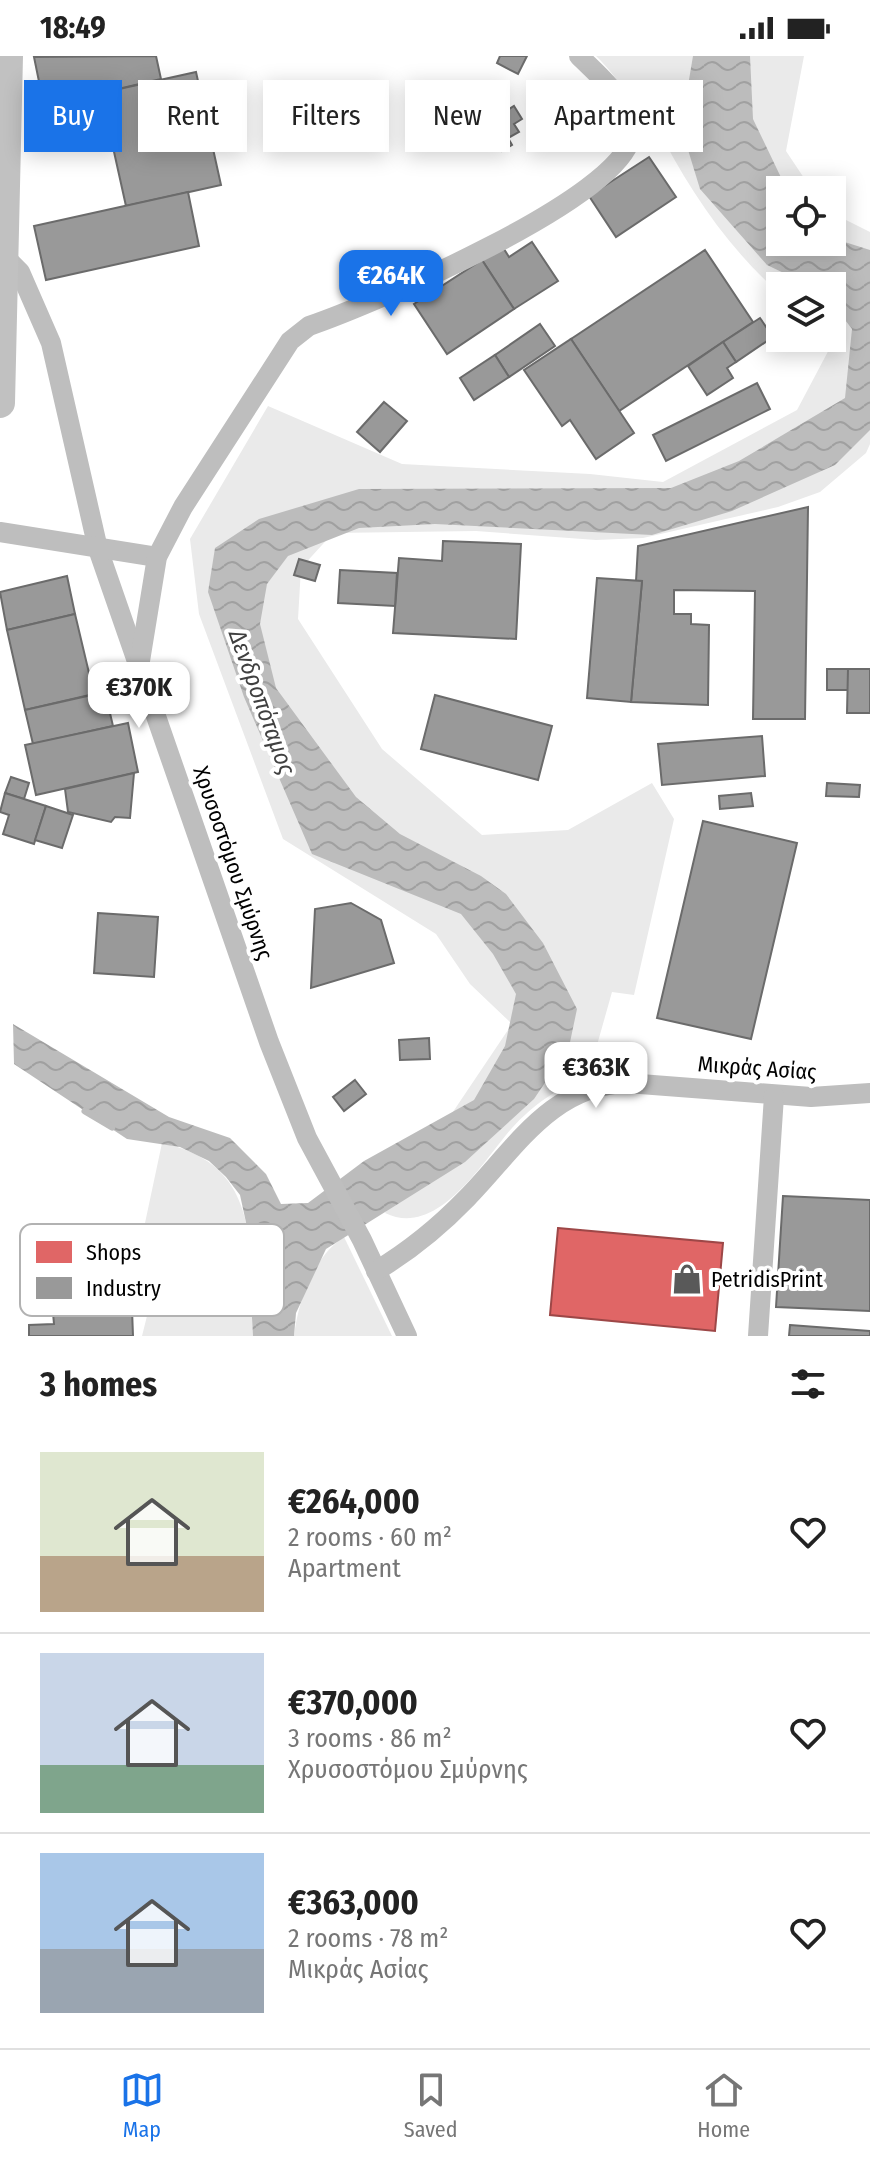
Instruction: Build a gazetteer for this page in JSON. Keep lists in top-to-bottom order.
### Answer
{
  "streets": {
    "street": ["Χρυσοστόμου Σμύρνης", "Μικράς Ασίας"]
  },
  "crossings": [
    ["Χρυσοστόμου Σμύρνης", "Μικράς Ασίας"]
  ],
  "water": ["Δενδροπόταμος"],
  "places": {
    "shop": ["PetridisPrint"]
  },
  "legend": ["Shops", "Industry"],
  "page": {
    "status": "18:49",
    "chip": [
      "Buy",
      "Rent",
      "Filters",
      "New",
      "Apartment"
    ],
    "price": ["€264K", "€370K", "€363K"],
    "heading": "3 homes",
    "list": [
      {
        "name": "€264,000",
        "note": "2 rooms · 60 m² · Apartment"
      },
      {
        "name": "€370,000",
        "note": "3 rooms · 86 m² · Χρυσοστόμου Σμύρνης"
      },
      {
        "name": "€363,000",
        "note": "2 rooms · 78 m² · Μικράς Ασίας"
      }
    ],
    "tabs": ["Map", "Saved", "Home"]
  }
}
